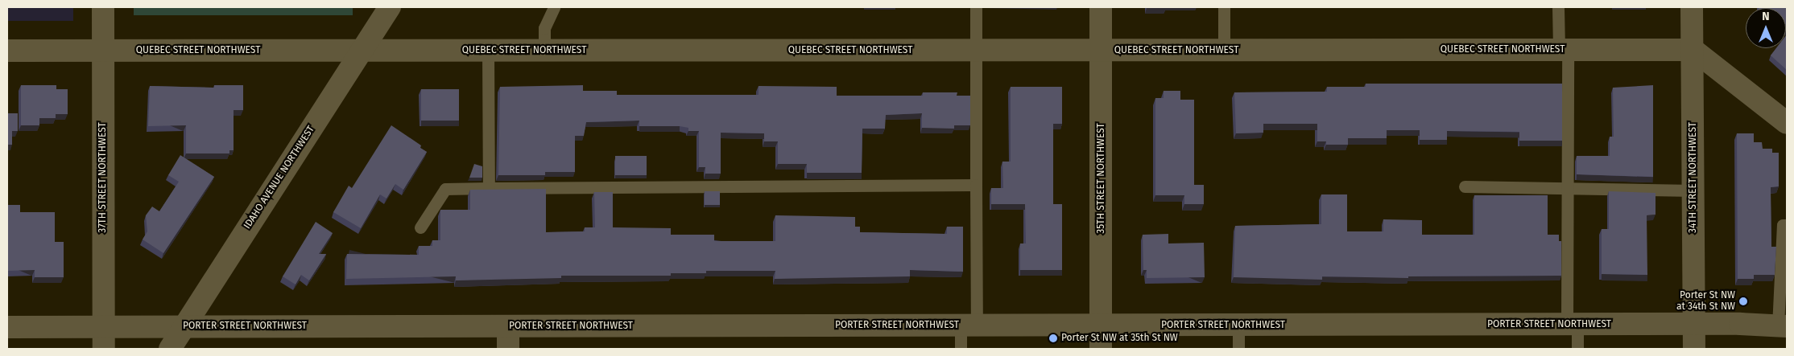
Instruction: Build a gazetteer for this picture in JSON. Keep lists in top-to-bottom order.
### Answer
{
  "streets": {
    "street": [
      "QUEBEC STREET NORTHWEST",
      "37TH STREET NORTHWEST",
      "IDAHO AVENUE NORTHWEST",
      "34TH STREET NORTHWEST",
      "35TH STREET NORTHWEST",
      "PORTER STREET NORTHWEST"
    ]
  },
  "crossings": [
    ["QUEBEC STREET NORTHWEST", "37TH STREET NORTHWEST"],
    ["QUEBEC STREET NORTHWEST", "IDAHO AVENUE NORTHWEST"],
    ["QUEBEC STREET NORTHWEST", "34TH STREET NORTHWEST"],
    ["QUEBEC STREET NORTHWEST", "35TH STREET NORTHWEST"],
    ["37TH STREET NORTHWEST", "PORTER STREET NORTHWEST"],
    ["IDAHO AVENUE NORTHWEST", "PORTER STREET NORTHWEST"],
    ["34TH STREET NORTHWEST", "PORTER STREET NORTHWEST"],
    ["35TH STREET NORTHWEST", "PORTER STREET NORTHWEST"]
  ],
  "places": ["Porter St NW at 34th St NW", "Porter St NW at 35th St NW"],
  "north": "top"
}
